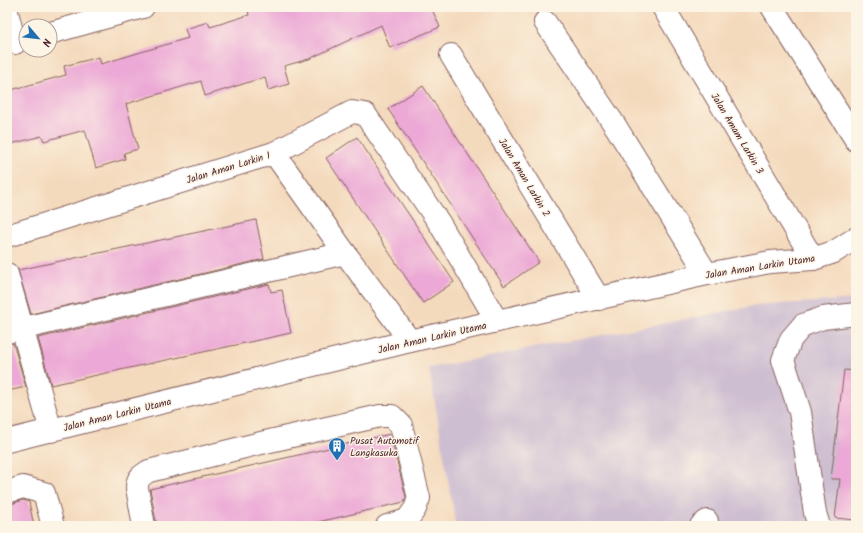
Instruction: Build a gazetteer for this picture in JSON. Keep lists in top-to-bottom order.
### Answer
{
  "streets": {
    "street": [
      "Jalan Amam Larkin 3",
      "Jalan Aman Larkin 1",
      "Jalan Aman Larkin 2",
      "Jalan Aman Larkin Utama"
    ]
  },
  "crossings": [
    ["Jalan Amam Larkin 3", "Jalan Aman Larkin Utama"],
    ["Jalan Aman Larkin 1", "Jalan Aman Larkin Utama"],
    ["Jalan Aman Larkin 2", "Jalan Aman Larkin Utama"]
  ],
  "places": {
    "building": ["Pusat Automotif Langkasuka"]
  },
  "north": "bottom right"
}
